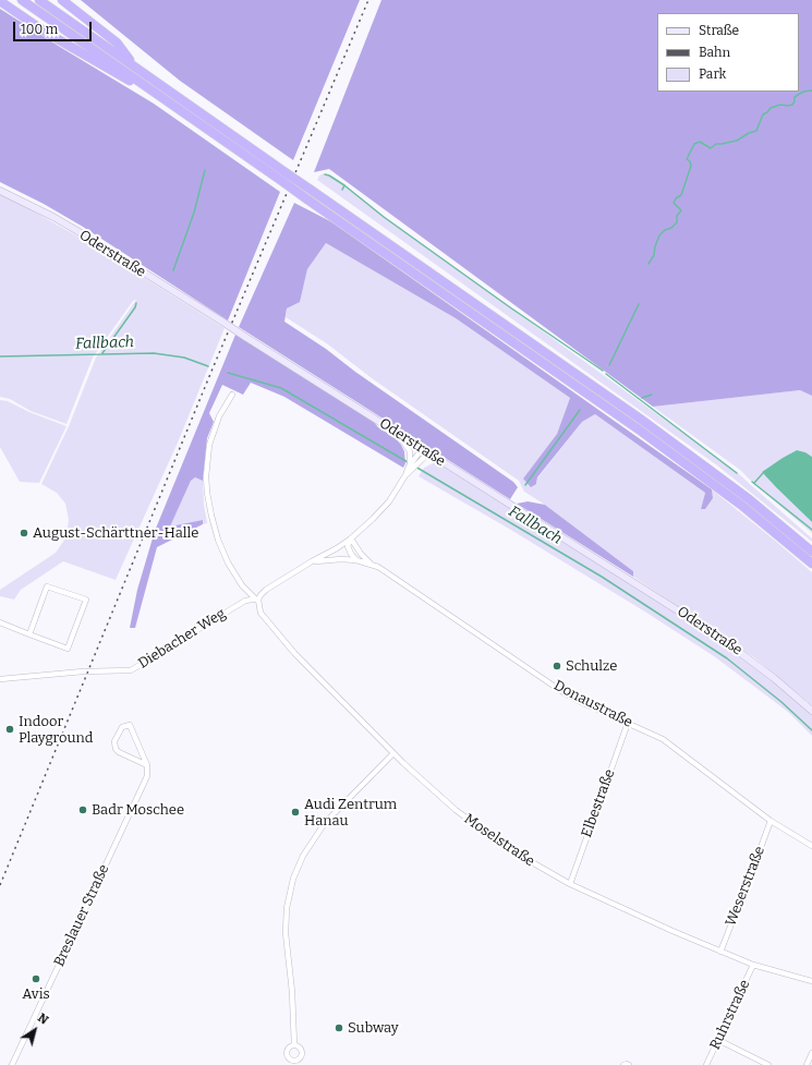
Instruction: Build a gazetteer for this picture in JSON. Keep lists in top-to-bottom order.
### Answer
{
  "streets": {
    "street": [
      "Oderstraße",
      "Diebacher Weg",
      "Donaustraße",
      "Elbestraße",
      "Moselstraße",
      "Weserstraße",
      "Breslauer Straße",
      "Ruhrstraße"
    ]
  },
  "crossings": [
    ["Diebacher Weg", "Moselstraße"],
    ["Donaustraße", "Elbestraße"],
    ["Donaustraße", "Weserstraße"],
    ["Elbestraße", "Moselstraße"],
    ["Moselstraße", "Weserstraße"],
    ["Moselstraße", "Ruhrstraße"]
  ],
  "water": ["Fallbach"],
  "places": [
    "August-Schärttner-Halle",
    "Schulze",
    "Indoor Playground",
    "Badr Moschee",
    "Audi Zentrum Hanau",
    "Avis",
    "Subway"
  ],
  "legend": ["Straße", "Bahn", "Park"],
  "scale_bar": "100 m",
  "north": "top right"
}
